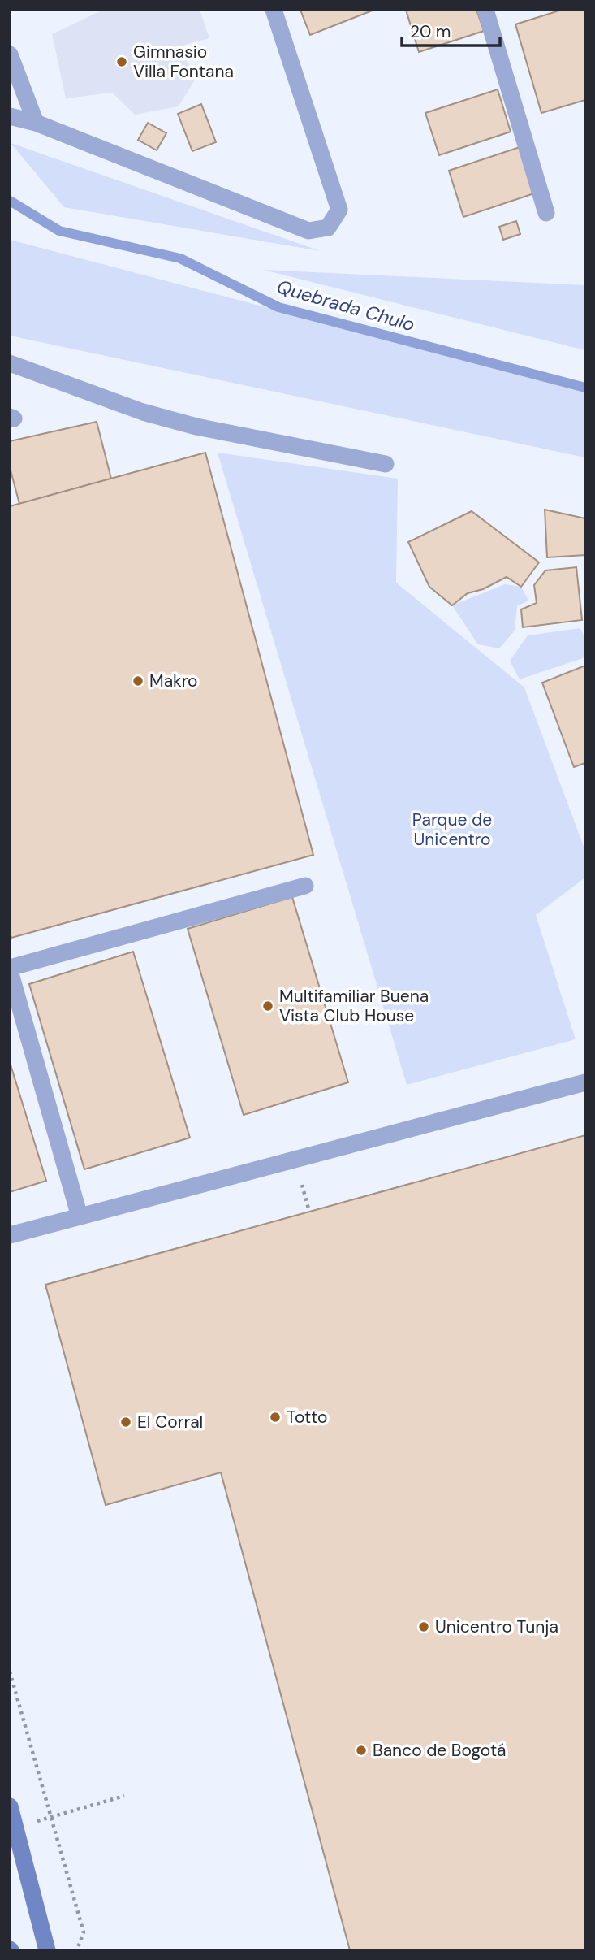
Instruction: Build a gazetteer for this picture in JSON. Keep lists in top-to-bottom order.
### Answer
{
  "water": ["Quebrada Chulo"],
  "parks": ["Parque de Unicentro"],
  "places": [
    "Gimnasio Villa Fontana",
    "Makro",
    "Multifamiliar Buena Vista Club House",
    "Totto",
    "El Corral",
    "Unicentro Tunja",
    "Banco de Bogotá"
  ],
  "scale_bar": "20 m"
}
